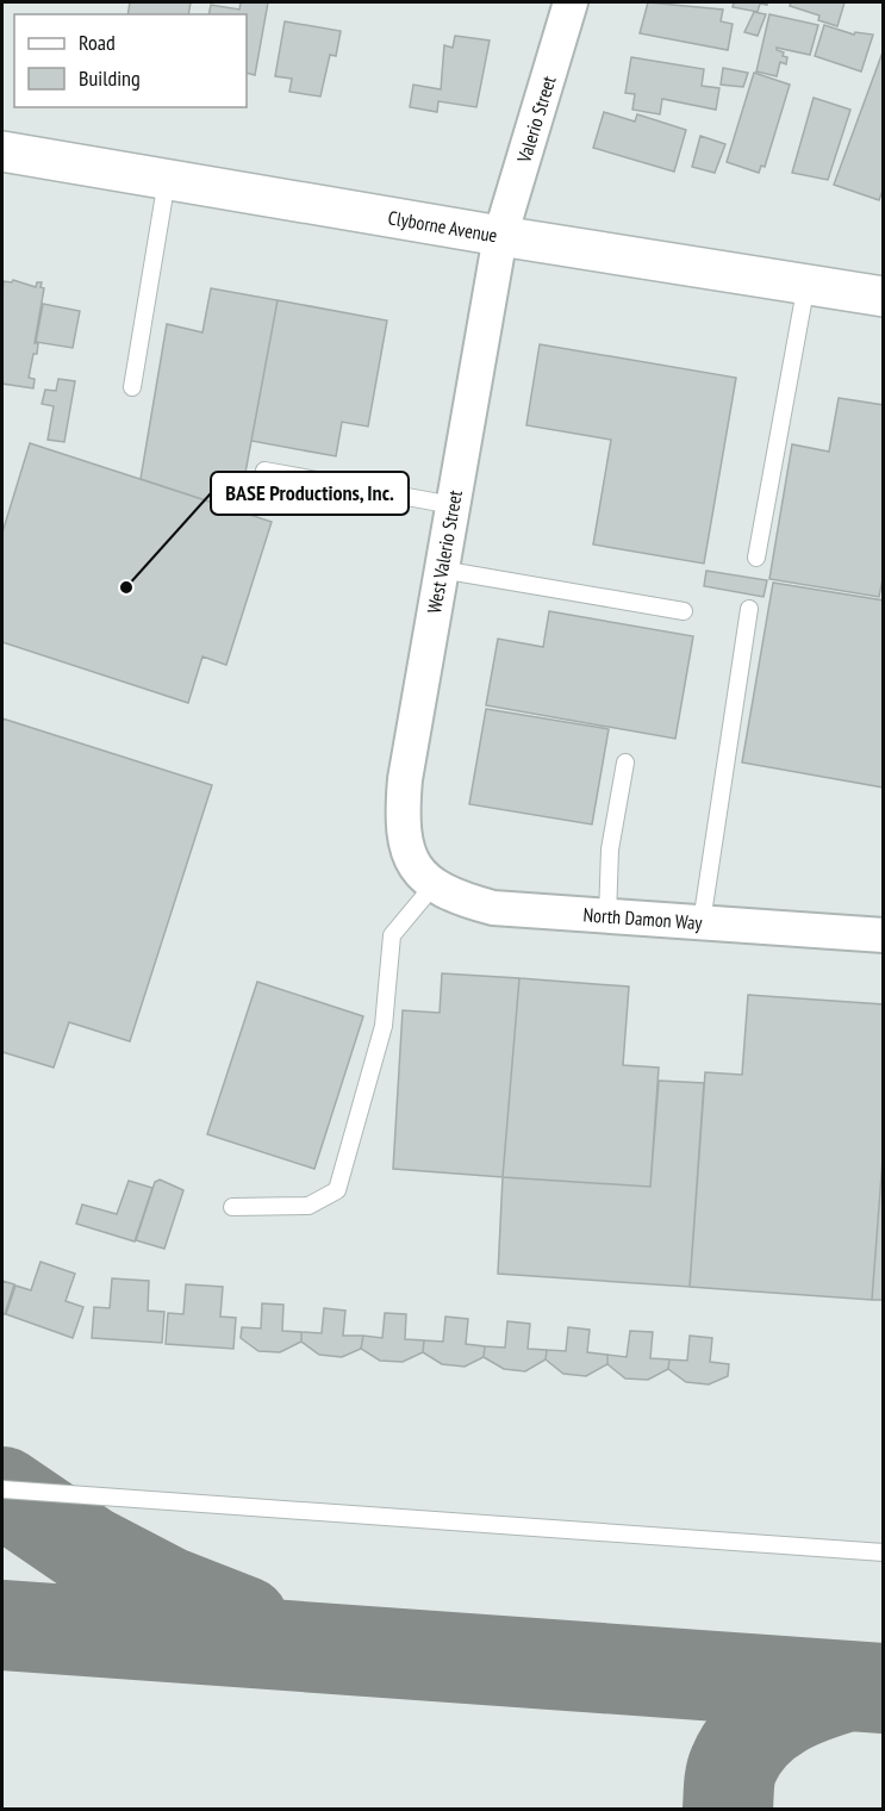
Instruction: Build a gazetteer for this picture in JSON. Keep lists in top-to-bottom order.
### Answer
{
  "streets": {
    "main road": ["Clyborne Avenue"],
    "street": ["Valerio Street", "West Valerio Street", "North Damon Way"]
  },
  "crossings": [
    ["Valerio Street", "Clyborne Avenue"],
    ["Valerio Street", "West Valerio Street"],
    ["Clyborne Avenue", "West Valerio Street"],
    ["West Valerio Street", "North Damon Way"]
  ],
  "places": ["BASE Productions, Inc."],
  "legend": ["Road", "Building"]
}
